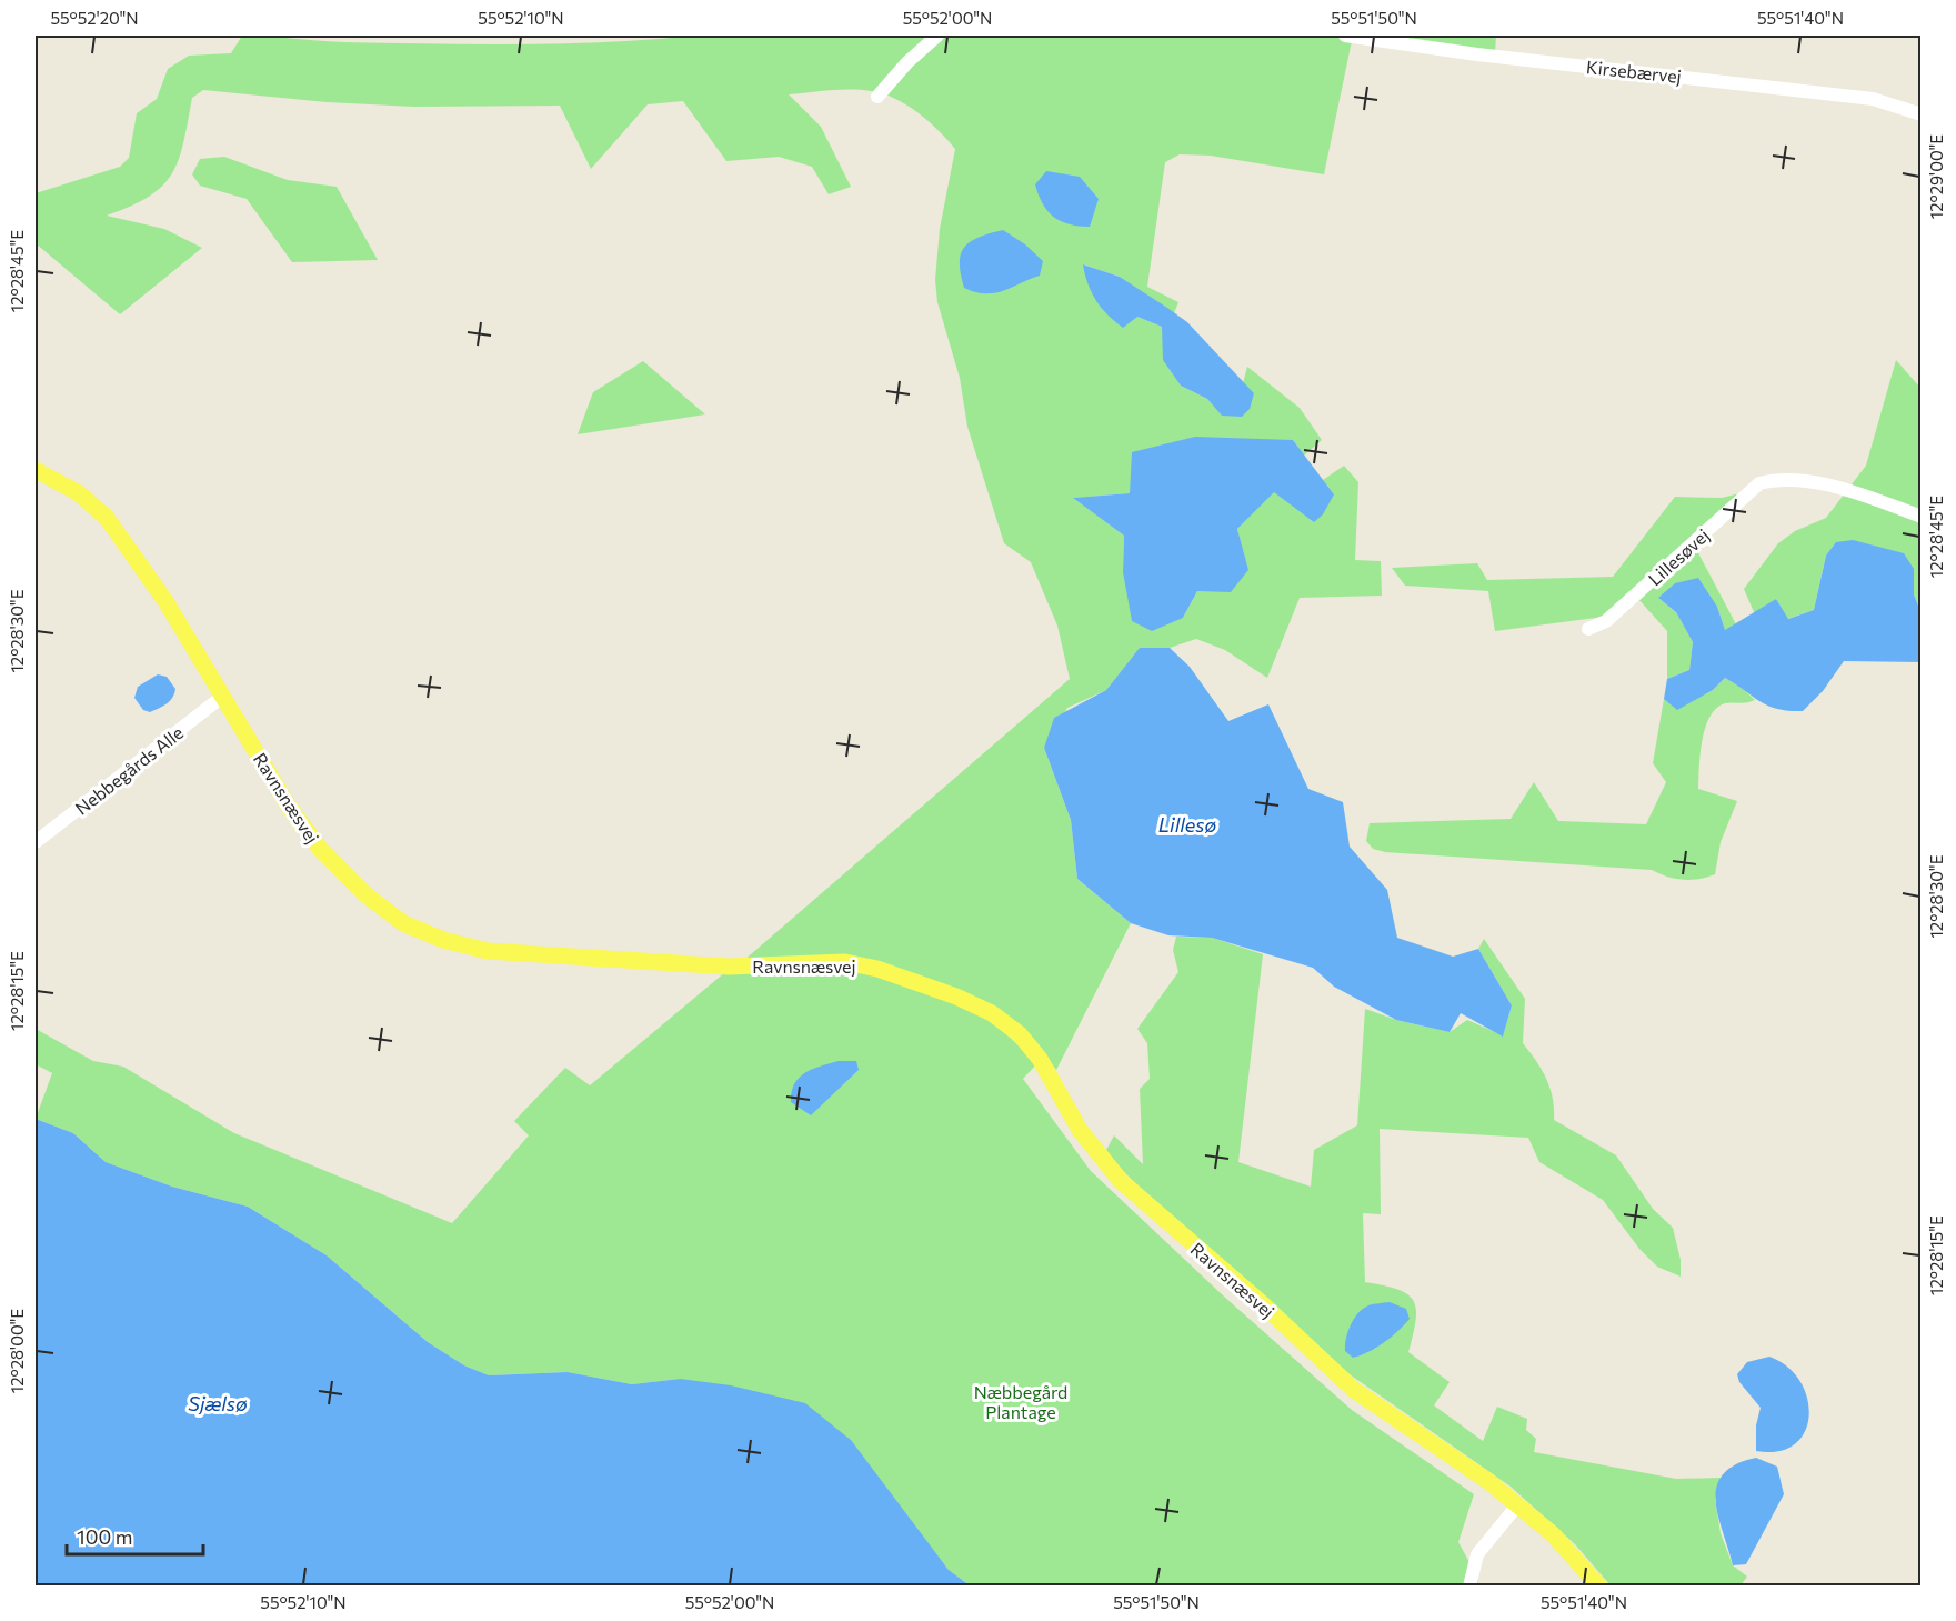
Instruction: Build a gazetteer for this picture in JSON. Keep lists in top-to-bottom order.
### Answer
{
  "streets": {
    "main road": ["Ravnsnæsvej"],
    "street": ["Kirsebærvej", "Lillesøvej", "Nebbegårds Alle"]
  },
  "crossings": [
    ["Nebbegårds Alle", "Ravnsnæsvej"]
  ],
  "water": ["Lillesø", "Sjælsø"],
  "parks": ["Næbbegård Plantage"],
  "scale_bar": "100 m",
  "coordinates": [
    "55°52'20\"N",
    "55°52'10\"N",
    "55°52'00\"N",
    "55°51'50\"N",
    "55°51'40\"N",
    "12°29'00\"E",
    "12°28'45\"E",
    "12°28'30\"E",
    "12°28'15\"E",
    "12°28'00\"E"
  ]
}
